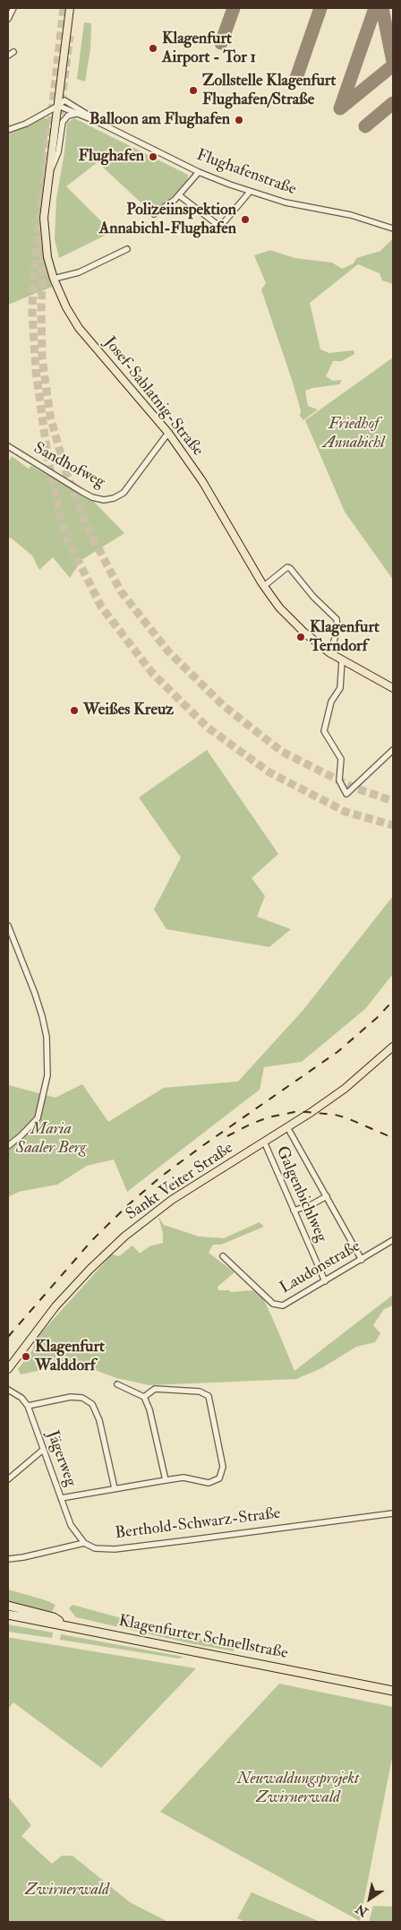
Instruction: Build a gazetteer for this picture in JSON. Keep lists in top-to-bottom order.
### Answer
{
  "streets": {
    "highway": ["Klagenfurter Schnellstraße"],
    "main road": ["Josef-Sablatnig-Straße", "Sankt Veiter Straße"],
    "street": [
      "Flughafenstraße",
      "Sandhofweg",
      "Galgenbichlweg",
      "Laudonstraße",
      "Jägerweg",
      "Berthold-Schwarz-Straße"
    ]
  },
  "crossings": [
    ["Flughafenstraße", "Josef-Sablatnig-Straße"],
    ["Josef-Sablatnig-Straße", "Sandhofweg"],
    ["Sankt Veiter Straße", "Galgenbichlweg"],
    ["Galgenbichlweg", "Laudonstraße"],
    ["Jägerweg", "Berthold-Schwarz-Straße"]
  ],
  "parks": [
    "Friedhof Annabichl",
    "Maria Saaler Berg",
    "Neuwaldungsprojekt Zwirnerwald",
    "Zwirnerwald"
  ],
  "places": [
    "Klagenfurt Airport - Tor 1",
    "Zollstelle Klagenfurt Flughafen/Straße",
    "Balloon am Flughafen",
    "Flughafen",
    "Polizeiinspektion Annabichl-Flughafen",
    "Klagenfurt Terndorf",
    "Weißes Kreuz",
    "Klagenfurt Walddorf"
  ],
  "north": "bottom left"
}
